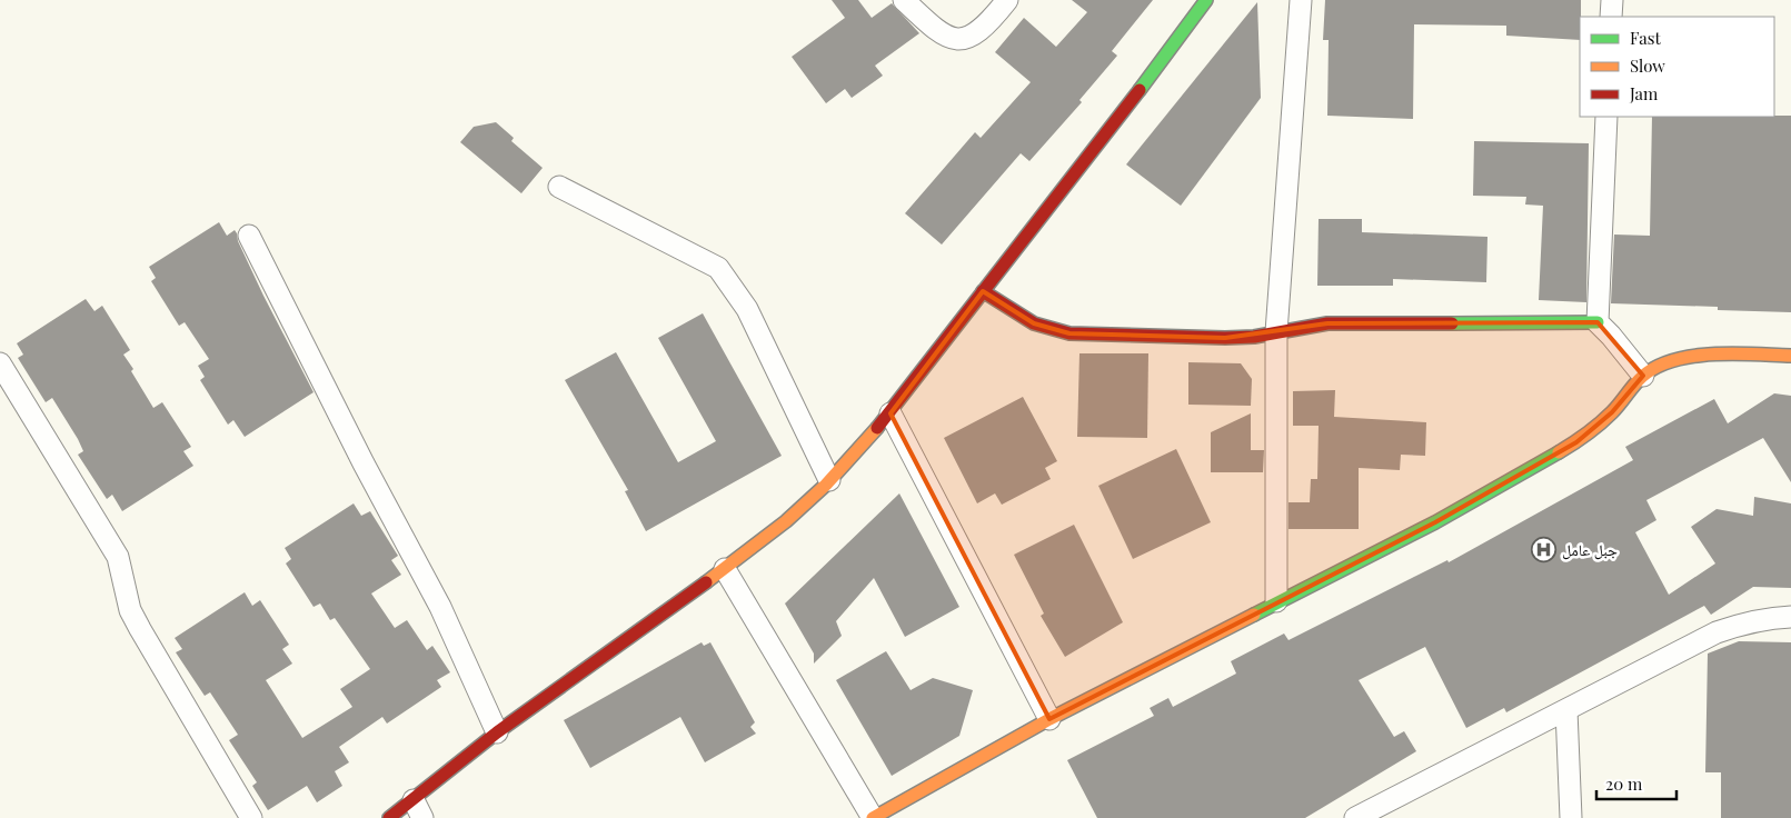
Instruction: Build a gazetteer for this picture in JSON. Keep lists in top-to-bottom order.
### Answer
{
  "places": {
    "hospital": ["جبل عامل"]
  },
  "legend": ["Fast", "Slow", "Jam"],
  "scale_bar": "20 m"
}
